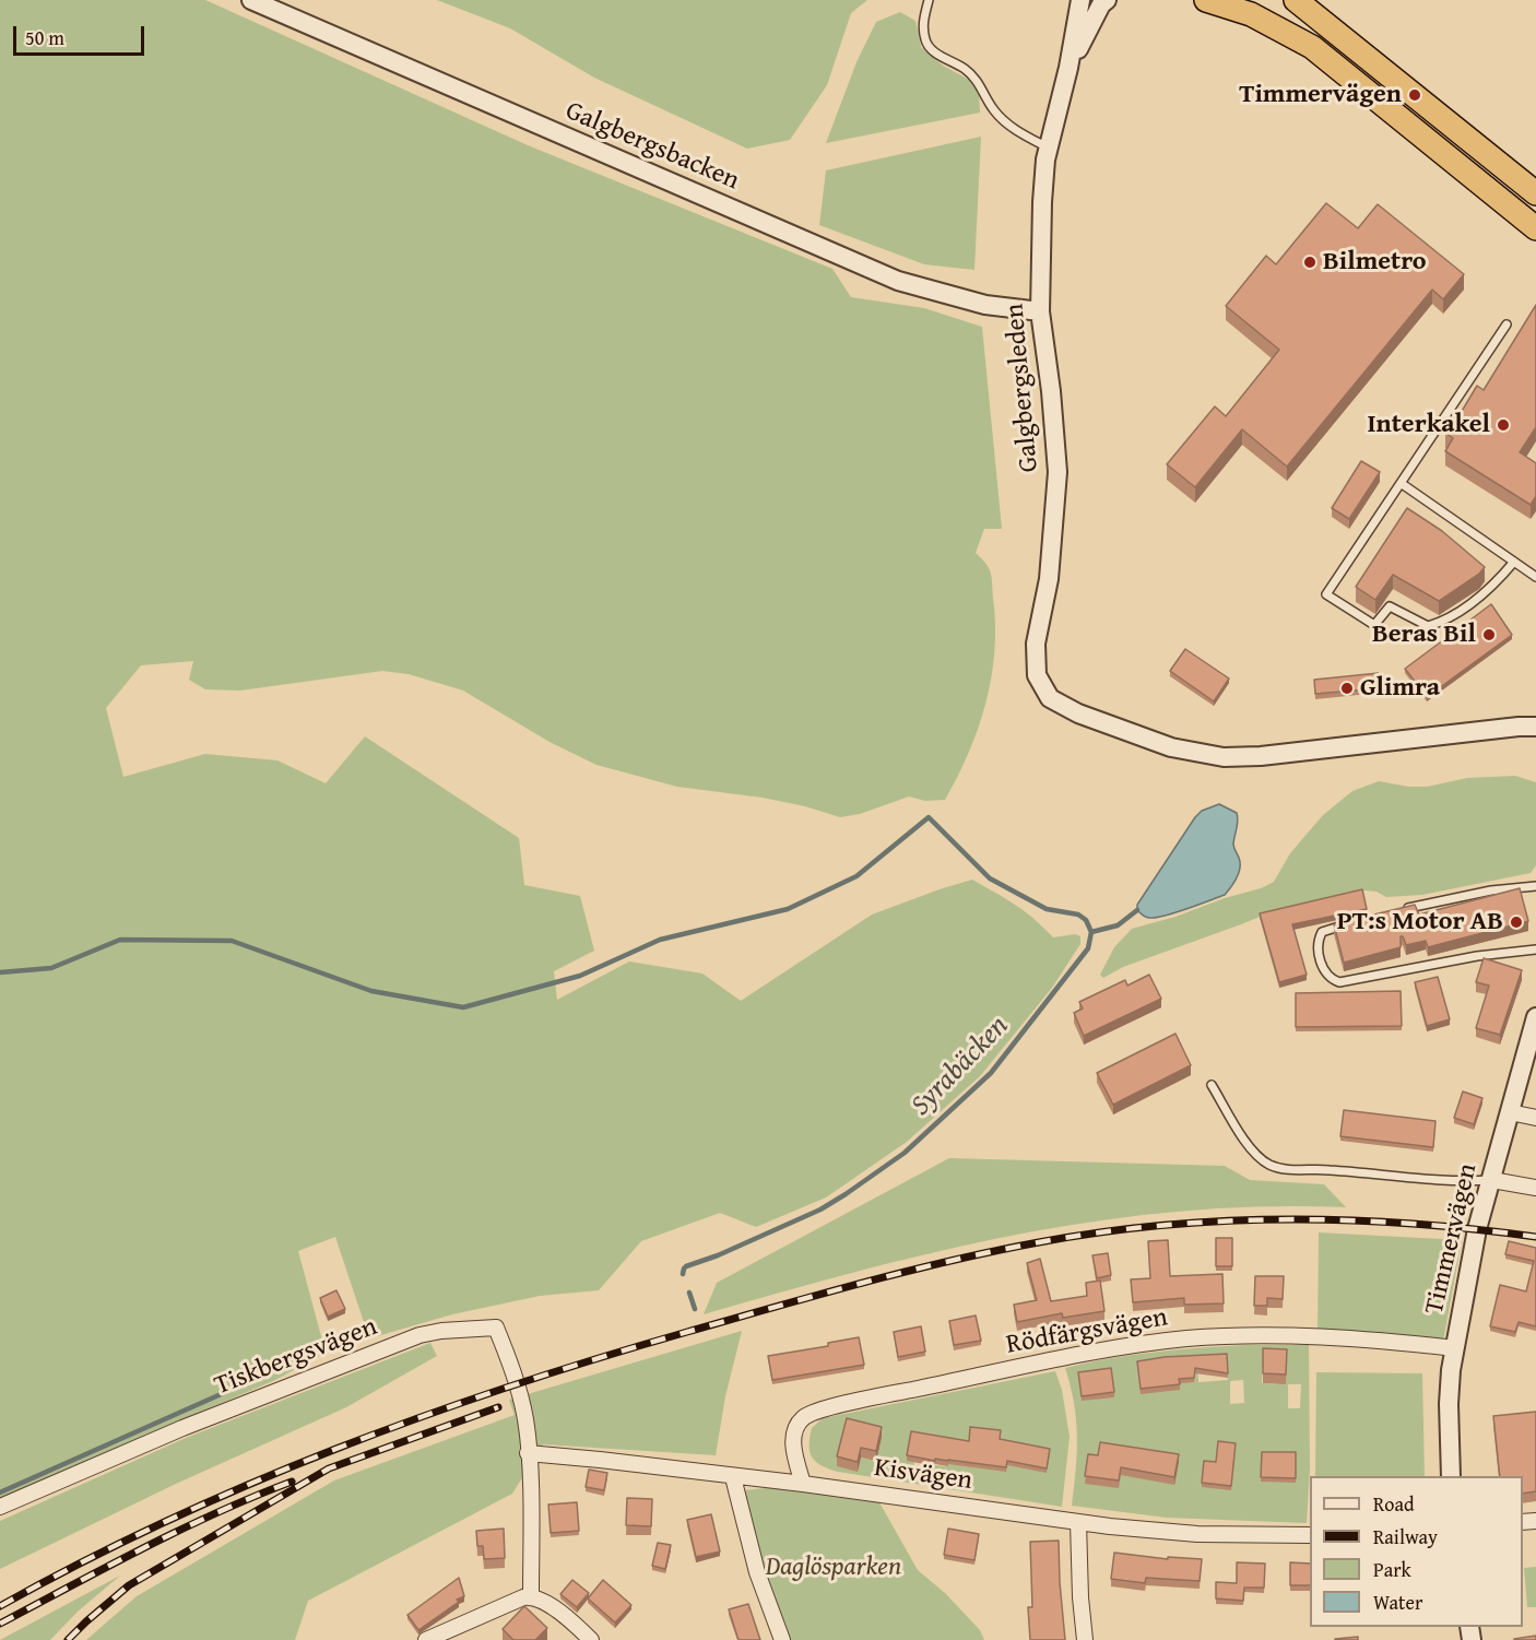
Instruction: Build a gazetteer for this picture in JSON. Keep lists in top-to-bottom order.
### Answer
{
  "streets": {
    "street": [
      "Galgbergsbacken",
      "Galgbergsleden",
      "Timmervägen",
      "Rödfärgsvägen",
      "Tiskbergsvägen",
      "Kisvägen"
    ]
  },
  "crossings": [
    ["Galgbergsbacken", "Galgbergsleden"],
    ["Timmervägen", "Rödfärgsvägen"],
    ["Rödfärgsvägen", "Kisvägen"],
    ["Tiskbergsvägen", "Kisvägen"]
  ],
  "water": ["Syrabäcken"],
  "parks": ["Daglösparken"],
  "places": [
    "Timmervägen",
    "Bilmetro",
    "Interkakel",
    "Beras Bil",
    "Glimra",
    "PT:s Motor AB"
  ],
  "legend": [
    "Road",
    "Railway",
    "Park",
    "Water"
  ],
  "scale_bar": "50 m"
}
